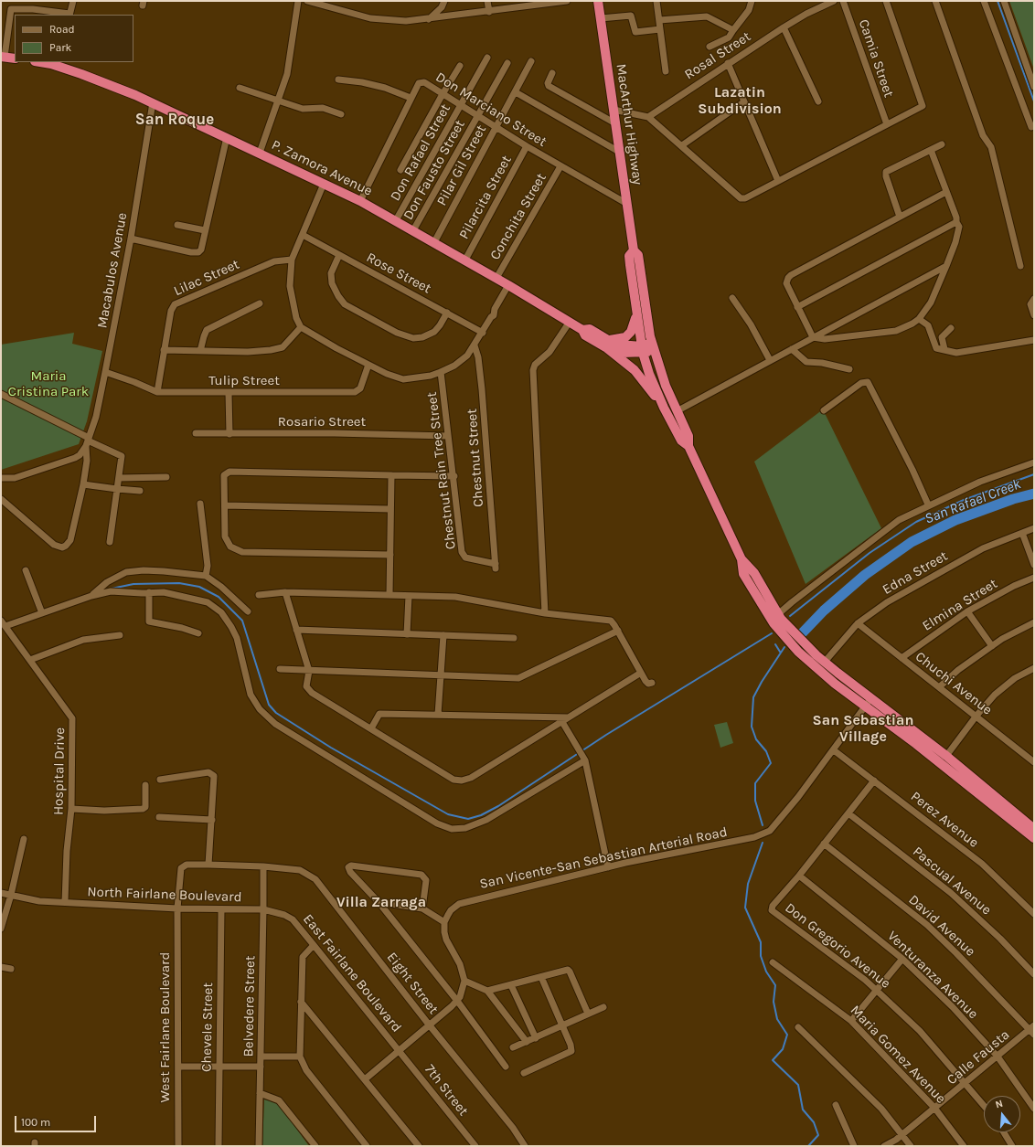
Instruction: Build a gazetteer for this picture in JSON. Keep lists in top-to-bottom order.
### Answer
{
  "streets": {
    "highway": ["MacArthur Highway", "P. Zamora Avenue"],
    "street": [
      "Rosal Street",
      "Camia Street",
      "Don Marciano Street",
      "Don Rafael Street",
      "Pilar Gil Street",
      "Don Fausto Street",
      "Pilarcita Street",
      "Conchita Street",
      "Macabulos Avenue",
      "Rose Street",
      "Lilac Street",
      "Tulip Street",
      "Rosario Street",
      "Chestnut Street",
      "Chestnut Rain Tree Street",
      "Edna Street",
      "Elmina Street",
      "Chuchi Avenue",
      "Hospital Drive",
      "Perez Avenue",
      "San Vicente-San Sebastian Arterial Road",
      "Pascual Avenue",
      "North Fairlane Boulevard",
      "David Avenue",
      "Don Gregorio Avenue",
      "East Fairlane Boulevard",
      "Venturanza Avenue",
      "Eight Street",
      "Belvedere Street",
      "West Fairlane Boulevard",
      "Chevele Street",
      "Maria Gomez Avenue",
      "Calle Fausta",
      "7th Street"
    ]
  },
  "crossings": [
    ["Don Marciano Street", "MacArthur Highway"],
    ["Don Marciano Street", "Don Rafael Street"],
    ["Don Marciano Street", "Pilar Gil Street"],
    ["Don Marciano Street", "P. Zamora Avenue"],
    ["Don Marciano Street", "Don Fausto Street"],
    ["Don Marciano Street", "Pilarcita Street"],
    ["Don Marciano Street", "Conchita Street"],
    ["MacArthur Highway", "P. Zamora Avenue"],
    ["MacArthur Highway", "Edna Street"],
    ["MacArthur Highway", "San Vicente-San Sebastian Arterial Road"],
    ["Don Rafael Street", "P. Zamora Avenue"],
    ["Pilar Gil Street", "P. Zamora Avenue"],
    ["P. Zamora Avenue", "Don Fausto Street"],
    ["P. Zamora Avenue", "Pilarcita Street"],
    ["P. Zamora Avenue", "Conchita Street"],
    ["P. Zamora Avenue", "Macabulos Avenue"],
    ["Macabulos Avenue", "Tulip Street"],
    ["Lilac Street", "Tulip Street"],
    ["Rosario Street", "Chestnut Rain Tree Street"],
    ["Chestnut Street", "Chestnut Rain Tree Street"],
    ["Edna Street", "Chuchi Avenue"],
    ["Elmina Street", "Chuchi Avenue"],
    ["Hospital Drive", "North Fairlane Boulevard"],
    ["Perez Avenue", "San Vicente-San Sebastian Arterial Road"],
    ["North Fairlane Boulevard", "East Fairlane Boulevard"],
    ["North Fairlane Boulevard", "Belvedere Street"],
    ["North Fairlane Boulevard", "West Fairlane Boulevard"],
    ["North Fairlane Boulevard", "Chevele Street"],
    ["David Avenue", "Calle Fausta"],
    ["Don Gregorio Avenue", "Venturanza Avenue"],
    ["Don Gregorio Avenue", "Calle Fausta"],
    ["East Fairlane Boulevard", "Belvedere Street"],
    ["East Fairlane Boulevard", "7th Street"],
    ["Venturanza Avenue", "Calle Fausta"],
    ["Eight Street", "Belvedere Street"],
    ["Eight Street", "West Fairlane Boulevard"],
    ["Maria Gomez Avenue", "Calle Fausta"]
  ],
  "districts": [
    "Lazatin Subdivision",
    "San Roque",
    "San Sebastian Village",
    "Villa Zarraga"
  ],
  "water": ["San Rafael Creek"],
  "parks": ["Maria Cristina Park"],
  "legend": ["Road", "Park"],
  "scale_bar": "100 m",
  "north": "top"
}
